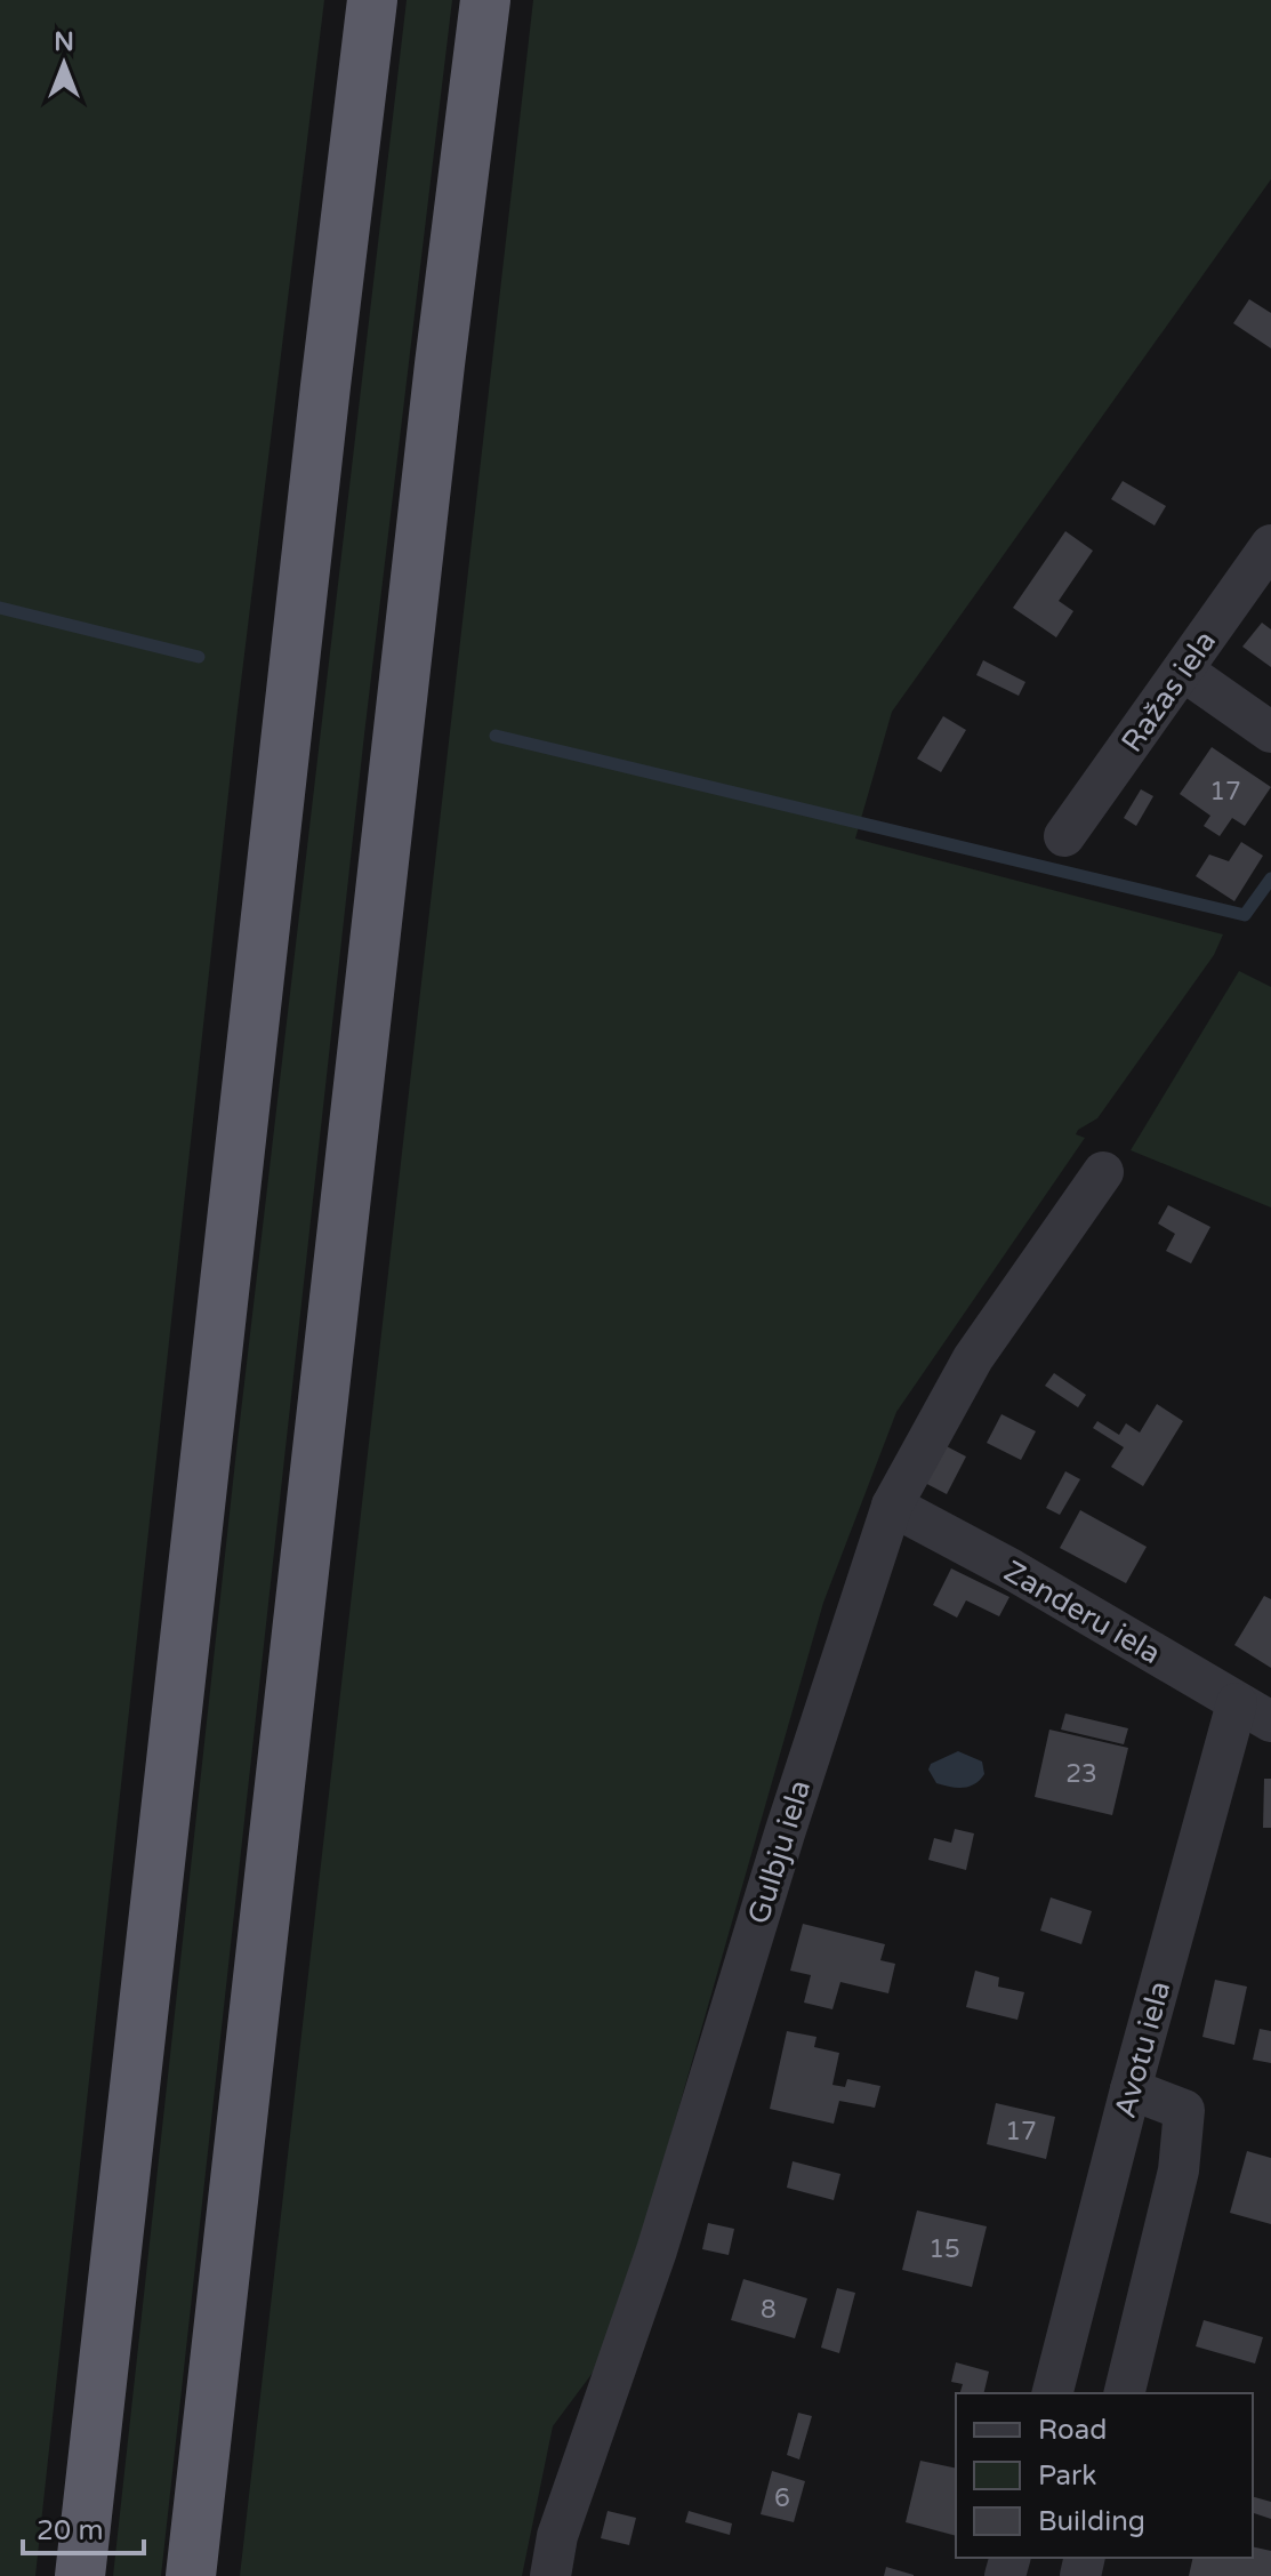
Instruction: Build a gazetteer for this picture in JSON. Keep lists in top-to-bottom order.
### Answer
{
  "streets": {
    "street": [
      "Ražas iela",
      "Zanderu iela",
      "Gulbju iela",
      "Avotu iela"
    ]
  },
  "crossings": [
    ["Zanderu iela", "Gulbju iela"],
    ["Zanderu iela", "Avotu iela"]
  ],
  "house_numbers": [
    "17",
    "23",
    "17",
    "15",
    "8",
    "6"
  ],
  "legend": ["Road", "Park", "Building"],
  "scale_bar": "20 m",
  "north": "top"
}
